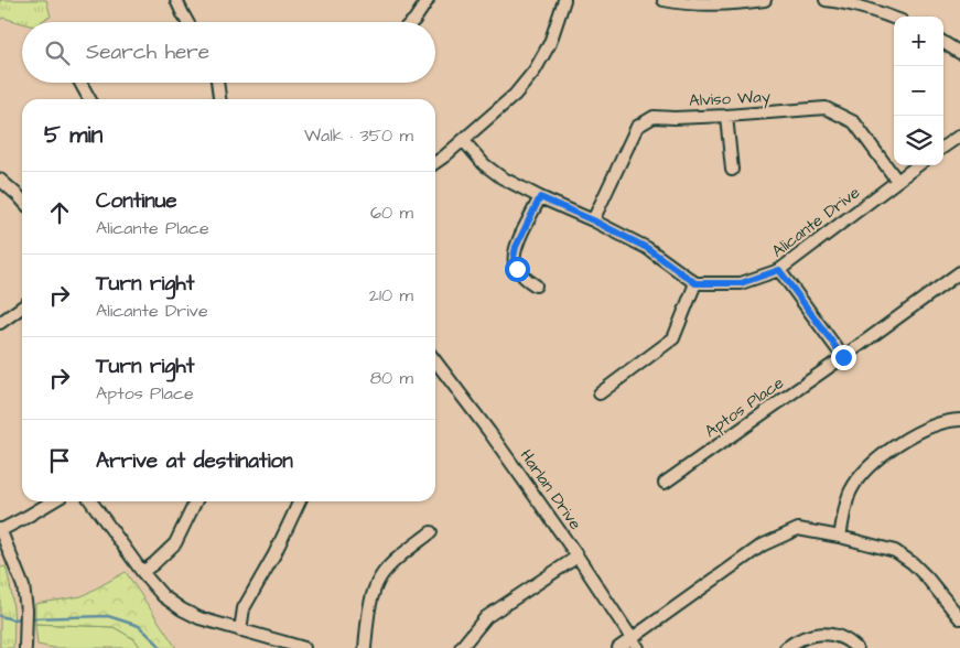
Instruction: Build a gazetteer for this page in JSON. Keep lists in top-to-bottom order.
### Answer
{
  "streets": {
    "street": [
      "Alviso Way",
      "Alicante Drive",
      "Aptos Place",
      "Harlan Drive"
    ]
  },
  "crossings": [
    ["Alviso Way", "Alicante Drive"]
  ],
  "page": {
    "map_buttons": ["+", "−"],
    "search": "Search here",
    "heading": ["5 min", "Walk · 350 m"],
    "list": [
      ["Continue", "Alicante Place", "60 m"],
      ["Turn right", "Alicante Drive", "210 m"],
      ["Turn right", "Aptos Place", "80 m"],
      "Arrive at destination"
    ]
  }
}
